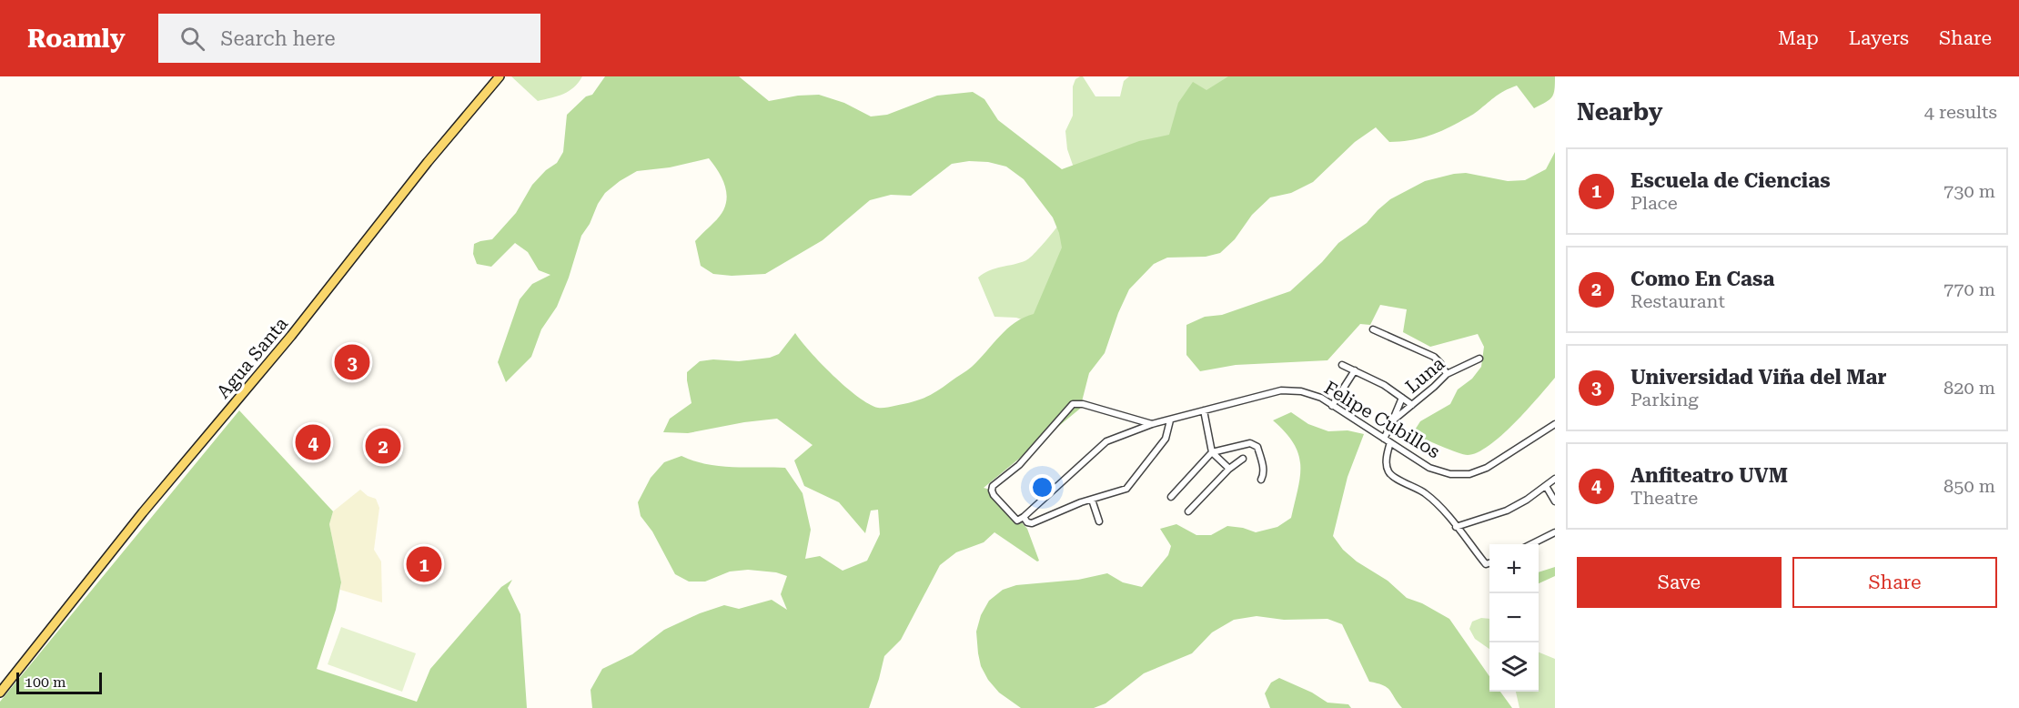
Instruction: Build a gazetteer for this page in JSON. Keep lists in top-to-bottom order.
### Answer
{
  "streets": {
    "main road": ["Agua Santa"],
    "street": ["Luna", "Felipe Cubillos"]
  },
  "crossings": [
    ["Luna", "Felipe Cubillos"]
  ],
  "scale_bar": "100 m",
  "page": {
    "header": "Roamly",
    "search": "Search here",
    "nav": ["Map", "Layers", "Share"],
    "heading": ["Nearby", "4 results"],
    "list": [
      {
        "mark": "1",
        "name": "Escuela de Ciencias",
        "note": "Place",
        "value": "730 m"
      },
      {
        "mark": "2",
        "name": "Como En Casa",
        "note": "Restaurant",
        "value": "770 m"
      },
      {
        "mark": "3",
        "name": "Universidad Viña del Mar",
        "note": "Parking",
        "value": "820 m"
      },
      {
        "mark": "4",
        "name": "Anfiteatro UVM",
        "note": "Theatre",
        "value": "850 m"
      }
    ],
    "pins": [
      "3",
      "4",
      "2",
      "1"
    ],
    "buttons": ["Save", "Share"],
    "map_buttons": ["+", "−"],
    "scale": "100 m"
  }
}
